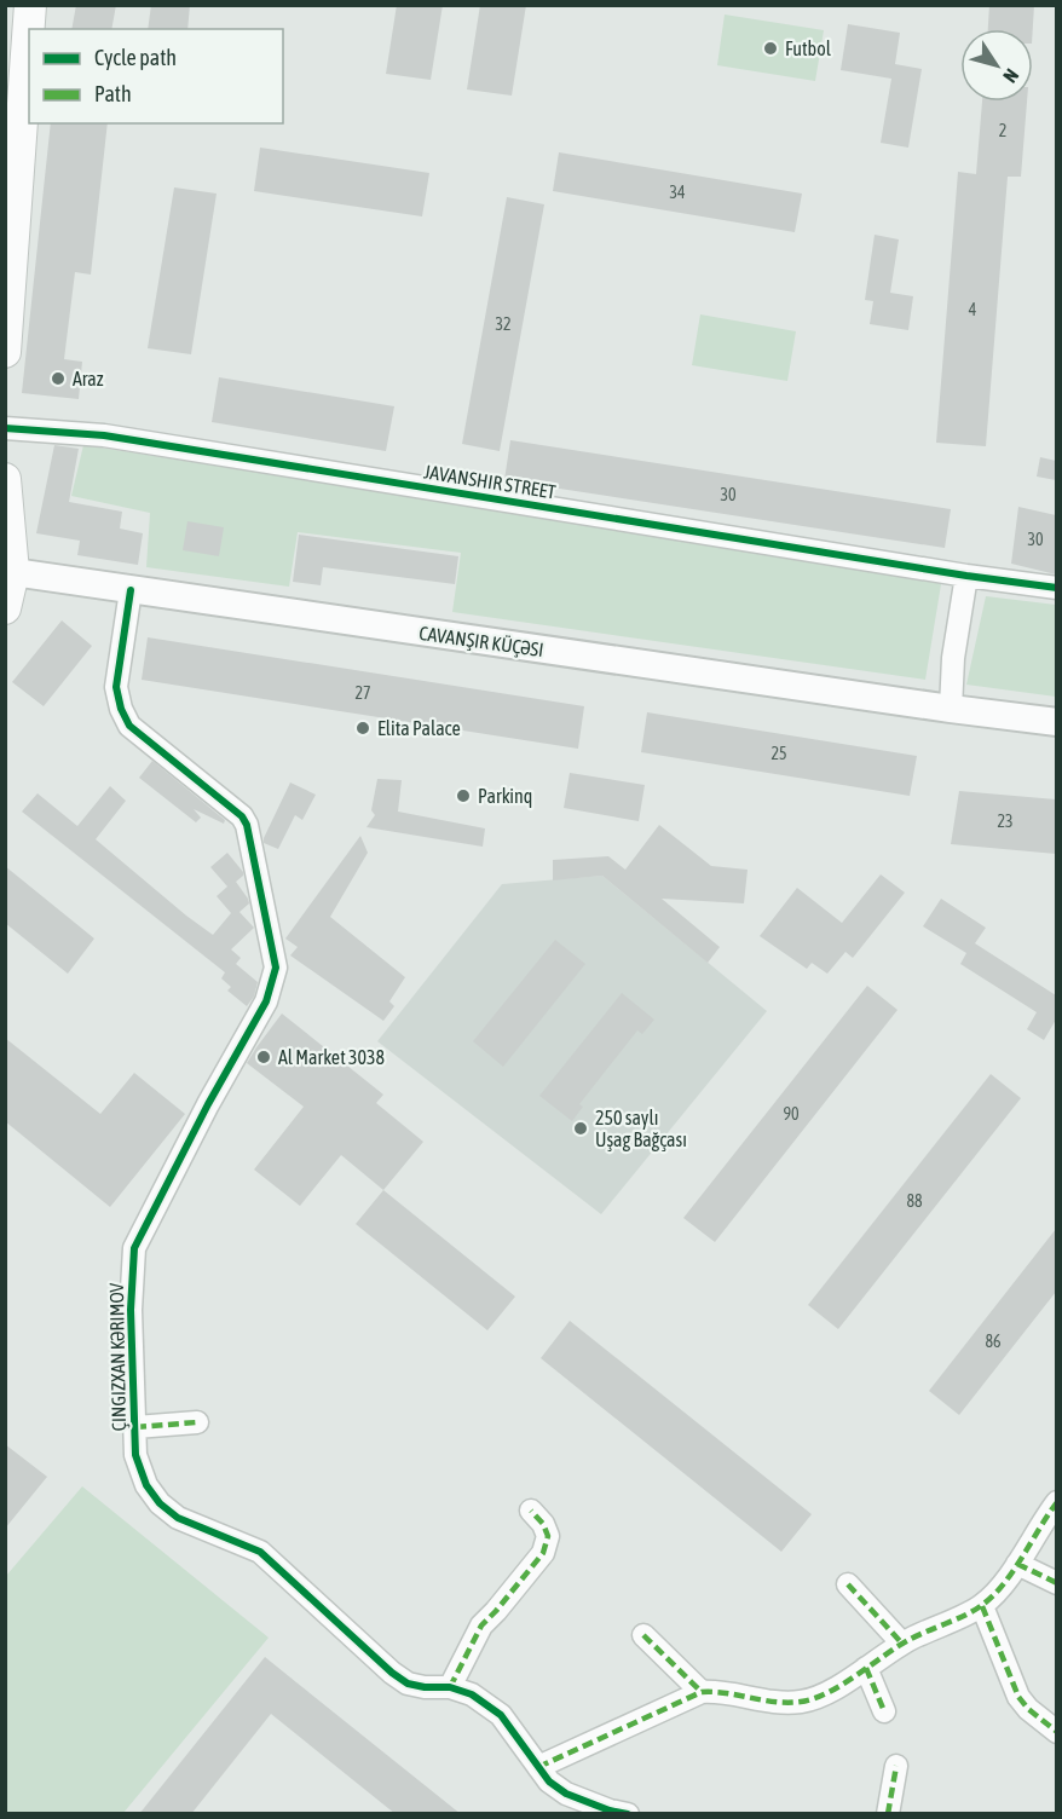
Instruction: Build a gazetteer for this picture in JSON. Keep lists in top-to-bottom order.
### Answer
{
  "streets": {
    "street": ["JAVANSHIR STREET", "CAVANŞIR KÜÇƏSI", "ÇINGIZXAN KƏRIMOV"]
  },
  "crossings": [
    ["CAVANŞIR KÜÇƏSI", "ÇINGIZXAN KƏRIMOV"]
  ],
  "places": [
    "Futbol",
    "Araz",
    "Elita Palace",
    "Parkinq",
    "Al Market 3038",
    "250 saylı Uşag Bağçası"
  ],
  "house_numbers": [
    "2",
    "34",
    "4",
    "32",
    "30",
    "30",
    "27",
    "25",
    "23",
    "90",
    "88",
    "86"
  ],
  "legend": ["Cycle path", "Path"],
  "north": "bottom right"
}
